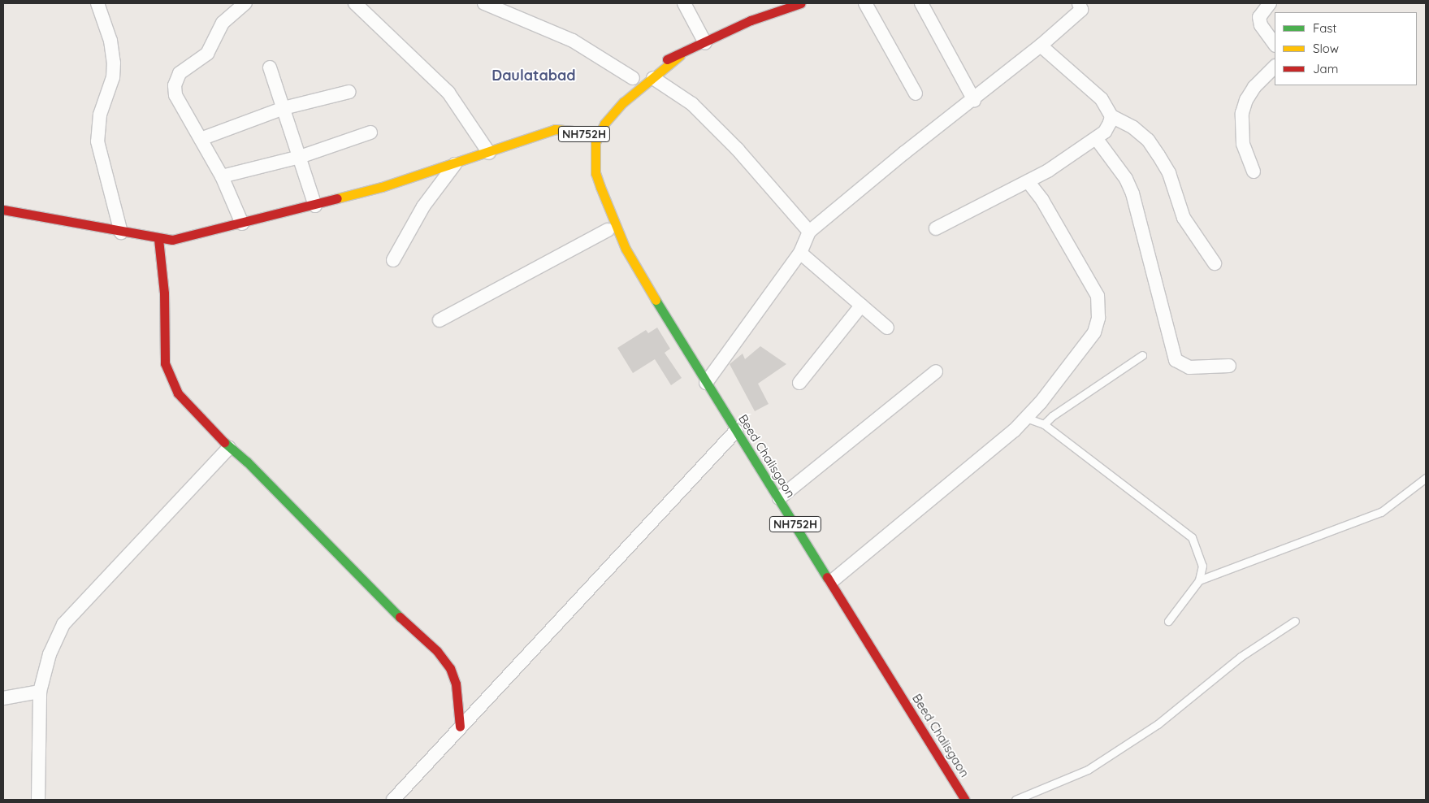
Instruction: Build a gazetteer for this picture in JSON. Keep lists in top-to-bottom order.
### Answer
{
  "streets": {
    "main road": ["NH752H", "Beed Chalisgaon"]
  },
  "districts": ["Daulatabad"],
  "legend": ["Fast", "Slow", "Jam"]
}
